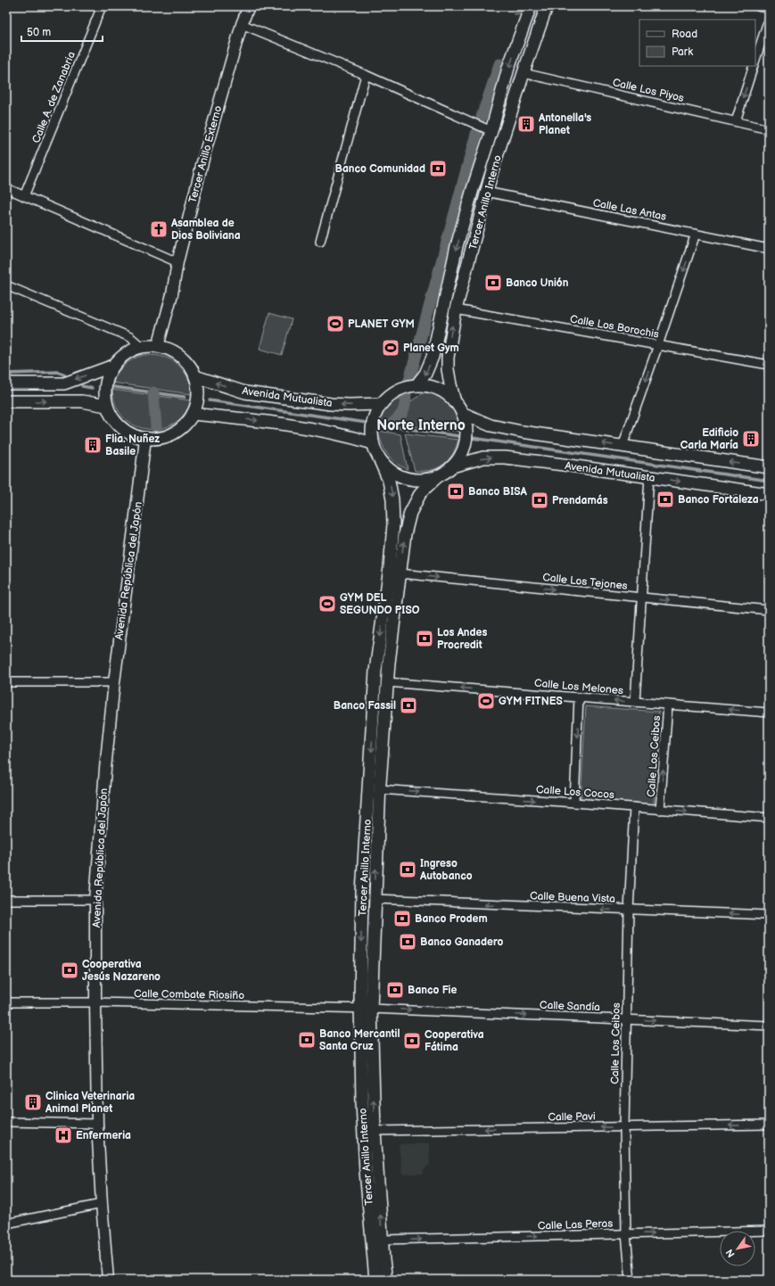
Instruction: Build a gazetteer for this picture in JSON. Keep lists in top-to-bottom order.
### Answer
{
  "streets": {
    "main road": ["Tercer Anillo Interno", "Avenida Mutualista"],
    "street": [
      "Calle Los Piyos",
      "Calle A. de Zanabria",
      "Tercer Anillo Externo",
      "Calle Las Antas",
      "Calle Los Borochis",
      "Avenida República del Japón",
      "Calle Los Tejones",
      "Calle Los Melones",
      "Calle Los Ceibos",
      "Calle Los Cocos",
      "Calle Buena Vista",
      "Calle Combate Riosiño",
      "Calle Sandía",
      "Calle Pavi",
      "Calle Las Peras"
    ]
  },
  "crossings": [
    ["Calle Los Piyos", "Tercer Anillo Interno"],
    ["Tercer Anillo Externo", "Avenida Mutualista"],
    ["Tercer Anillo Externo", "Avenida República del Japón"],
    ["Tercer Anillo Interno", "Calle Las Antas"],
    ["Tercer Anillo Interno", "Calle Los Borochis"],
    ["Tercer Anillo Interno", "Avenida Mutualista"],
    ["Tercer Anillo Interno", "Calle Los Tejones"],
    ["Tercer Anillo Interno", "Calle Los Melones"],
    ["Tercer Anillo Interno", "Calle Los Cocos"],
    ["Tercer Anillo Interno", "Calle Buena Vista"],
    ["Tercer Anillo Interno", "Calle Combate Riosiño"],
    ["Tercer Anillo Interno", "Calle Sandía"],
    ["Tercer Anillo Interno", "Calle Pavi"],
    ["Tercer Anillo Interno", "Calle Las Peras"],
    ["Avenida Mutualista", "Avenida República del Japón"],
    ["Avenida República del Japón", "Calle Combate Riosiño"],
    ["Calle Los Melones", "Calle Los Ceibos"],
    ["Calle Los Ceibos", "Calle Los Cocos"],
    ["Calle Los Ceibos", "Calle Buena Vista"],
    ["Calle Los Ceibos", "Calle Sandía"],
    ["Calle Los Ceibos", "Calle Pavi"],
    ["Calle Los Ceibos", "Calle Las Peras"],
    ["Calle Combate Riosiño", "Calle Sandía"]
  ],
  "one_way": [
    "Calle Los Tejones",
    "Calle Los Melones",
    "Calle Los Cocos",
    "Calle Buena Vista",
    "Calle Sandía",
    "Calle Pavi",
    "Calle Las Peras"
  ],
  "districts": ["Norte Interno"],
  "places": {
    "building": [
      "Antonella's Planet",
      "Edificio Carla María",
      "Flia. Nuñez Basile",
      "Clinica Veterinaria Animal Planet"
    ],
    "bank": [
      "Banco Comunidad",
      "Banco Unión",
      "Banco BISA",
      "Banco Fortaleza",
      "Prendamás",
      "Los Andes Procredit",
      "Banco Fassil",
      "Ingreso Autobanco",
      "Banco Prodem",
      "Banco Ganadero",
      "Cooperativa Jesús Nazareno",
      "Banco Fie",
      "Banco Mercantil Santa Cruz",
      "Cooperativa Fátima"
    ],
    "church": ["Asamblea de Dios Boliviana"],
    "sports": [
      "PLANET GYM",
      "Planet Gym",
      "GYM DEL SEGUNDO PISO",
      "GYM FITNES"
    ],
    "hospital": ["Enfermeria"]
  },
  "legend": ["Road", "Park"],
  "scale_bar": "50 m",
  "north": "bottom left"
}
